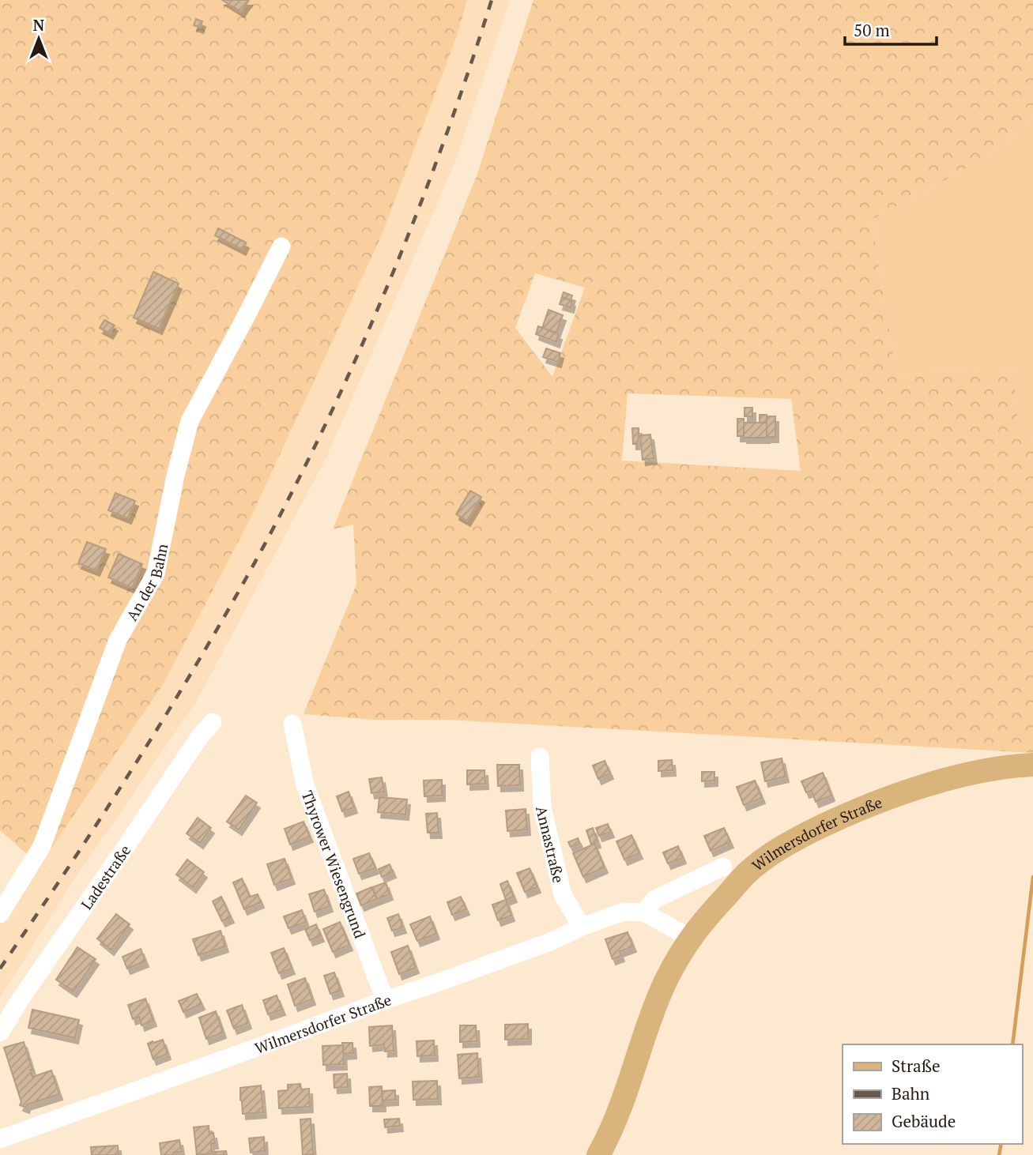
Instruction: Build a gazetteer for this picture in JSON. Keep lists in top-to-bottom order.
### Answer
{
  "streets": {
    "main road": ["Wilmersdorfer Straße"],
    "street": [
      "An der Bahn",
      "Annastraße",
      "Thyrower Wiesengrund",
      "Ladestraße"
    ]
  },
  "crossings": [
    ["Wilmersdorfer Straße", "Annastraße"],
    ["Wilmersdorfer Straße", "Thyrower Wiesengrund"]
  ],
  "legend": ["Straße", "Bahn", "Gebäude"],
  "scale_bar": "50 m",
  "north": "top"
}
